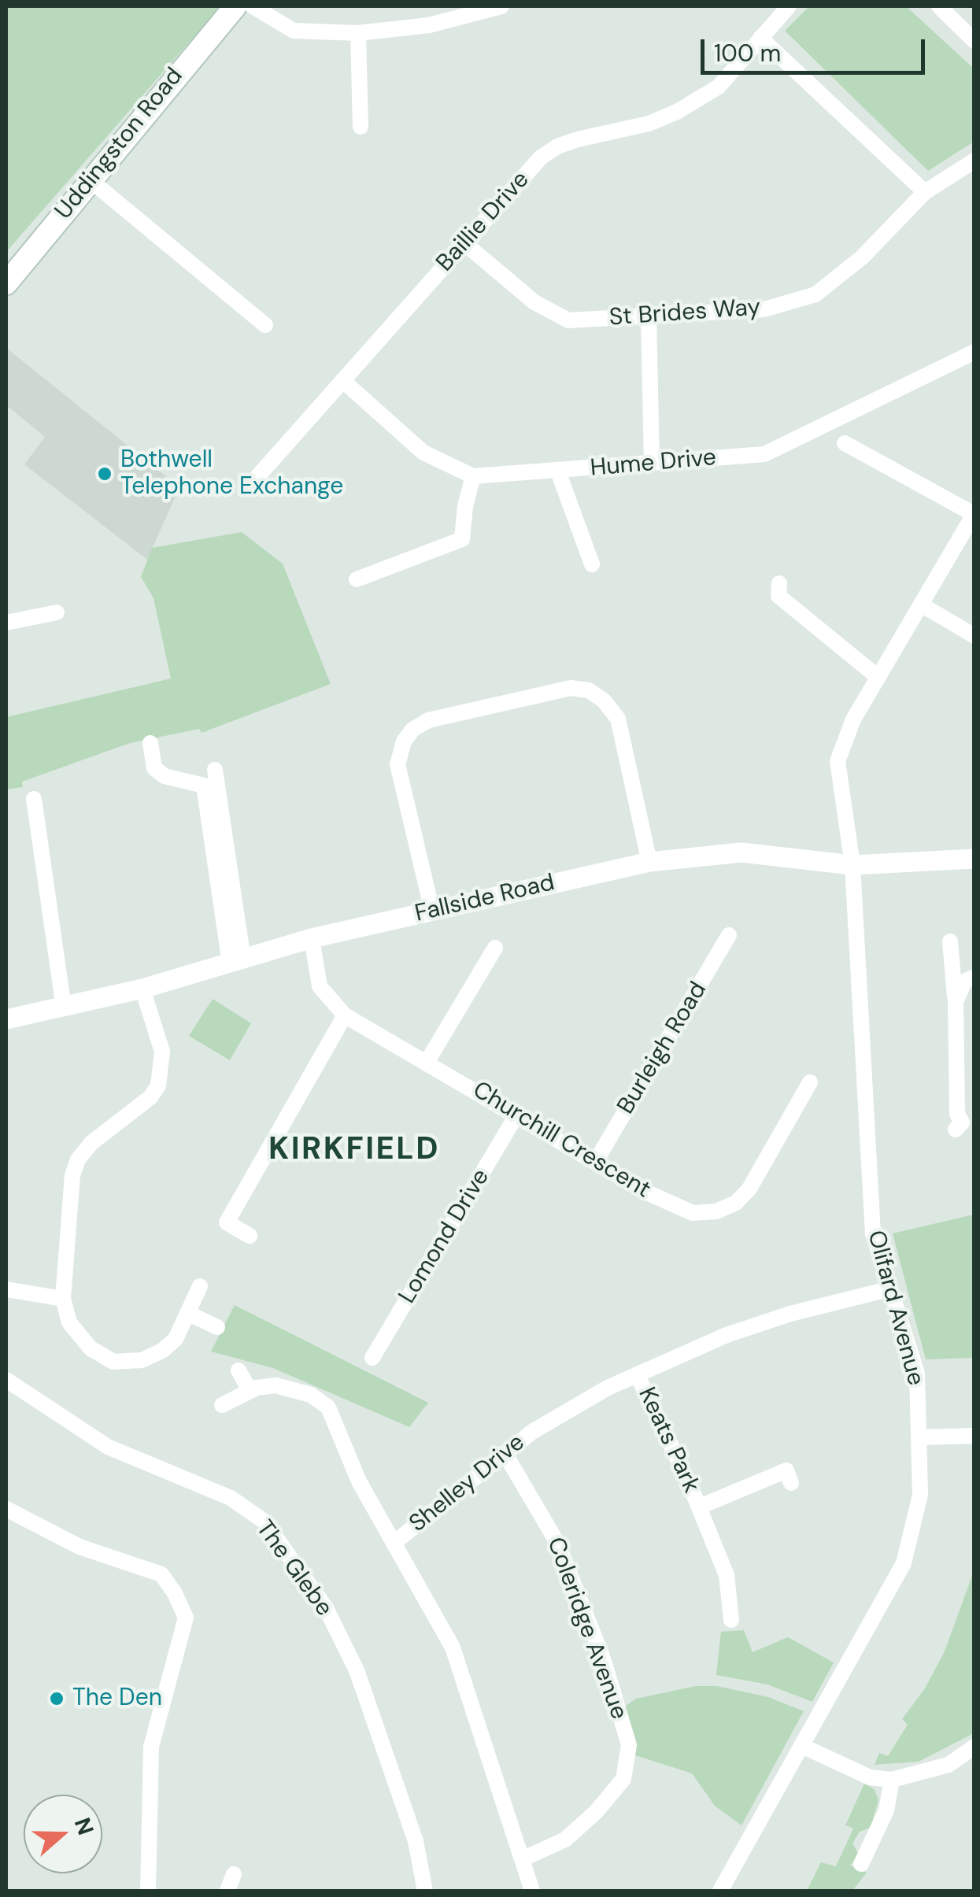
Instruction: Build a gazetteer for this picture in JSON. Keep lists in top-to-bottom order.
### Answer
{
  "streets": {
    "main road": ["Uddingston Road"],
    "street": [
      "Baillie Drive",
      "St Brides Way",
      "Hume Drive",
      "Fallside Road",
      "Burleigh Road",
      "Churchill Crescent",
      "Lomond Drive",
      "Olifard Avenue",
      "Keats Park",
      "Shelley Drive",
      "The Glebe",
      "Coleridge Avenue"
    ]
  },
  "crossings": [
    ["Baillie Drive", "St Brides Way"],
    ["Baillie Drive", "Hume Drive"],
    ["Fallside Road", "Churchill Crescent"],
    ["Fallside Road", "Olifard Avenue"],
    ["Burleigh Road", "Churchill Crescent"],
    ["Churchill Crescent", "Lomond Drive"],
    ["Olifard Avenue", "Shelley Drive"],
    ["Keats Park", "Shelley Drive"],
    ["Shelley Drive", "Coleridge Avenue"]
  ],
  "districts": ["KIRKFIELD"],
  "places": ["Bothwell Telephone Exchange", "The Den"],
  "scale_bar": "100 m",
  "north": "right"
}
